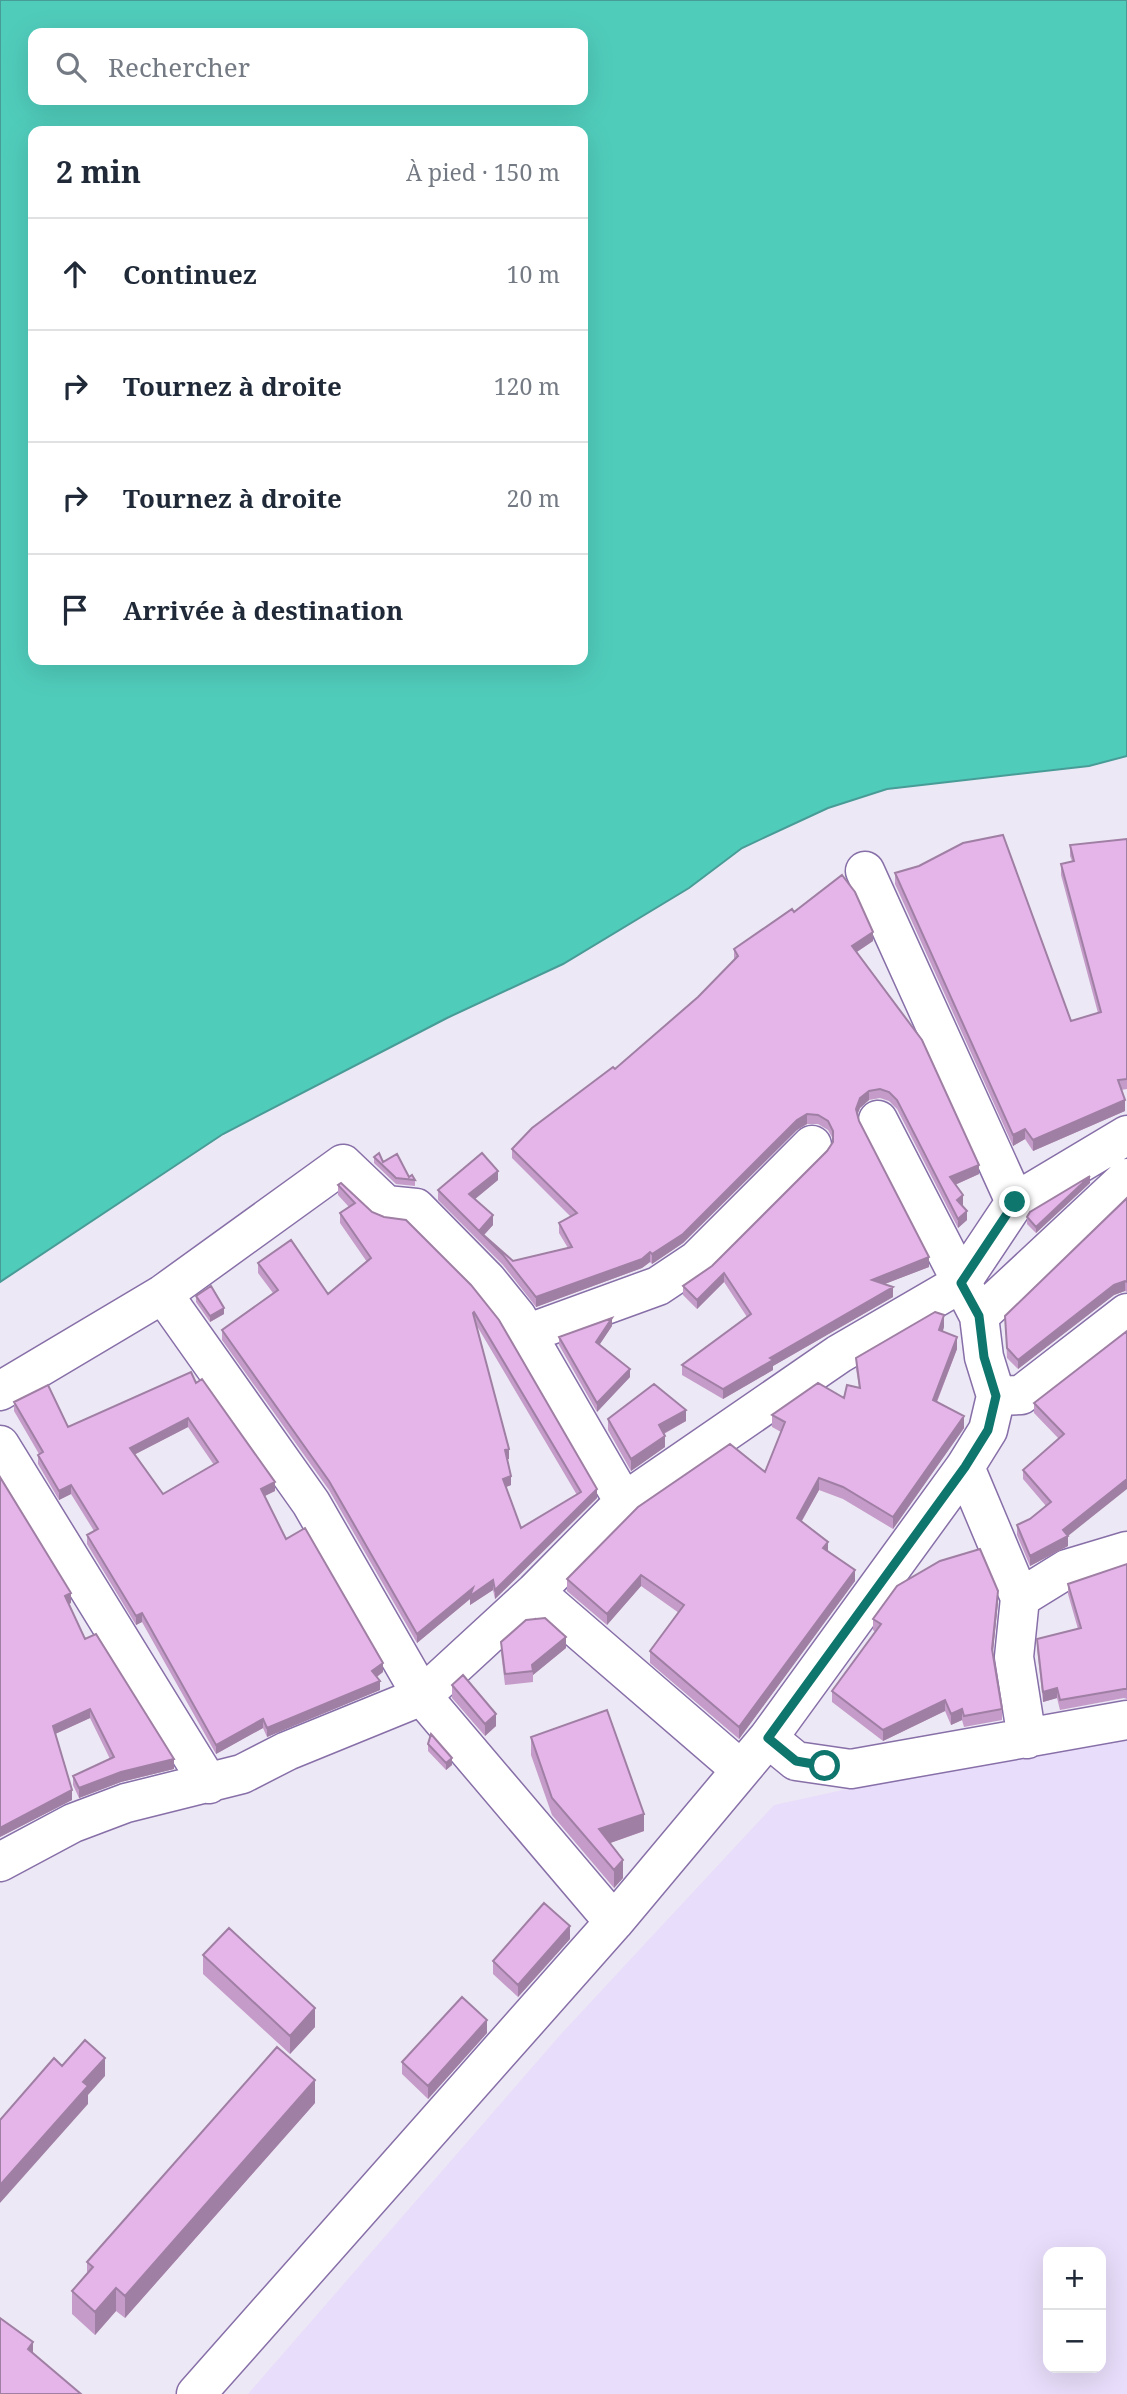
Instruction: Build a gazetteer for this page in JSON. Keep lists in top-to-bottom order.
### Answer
{
  "page": {
    "search": "Rechercher",
    "heading": ["2 min", "À pied · 150 m"],
    "list": [
      ["Continuez", "10 m"],
      ["Tournez à droite", "120 m"],
      ["Tournez à droite", "20 m"],
      "Arrivée à destination"
    ],
    "map_buttons": ["+", "−"]
  }
}
